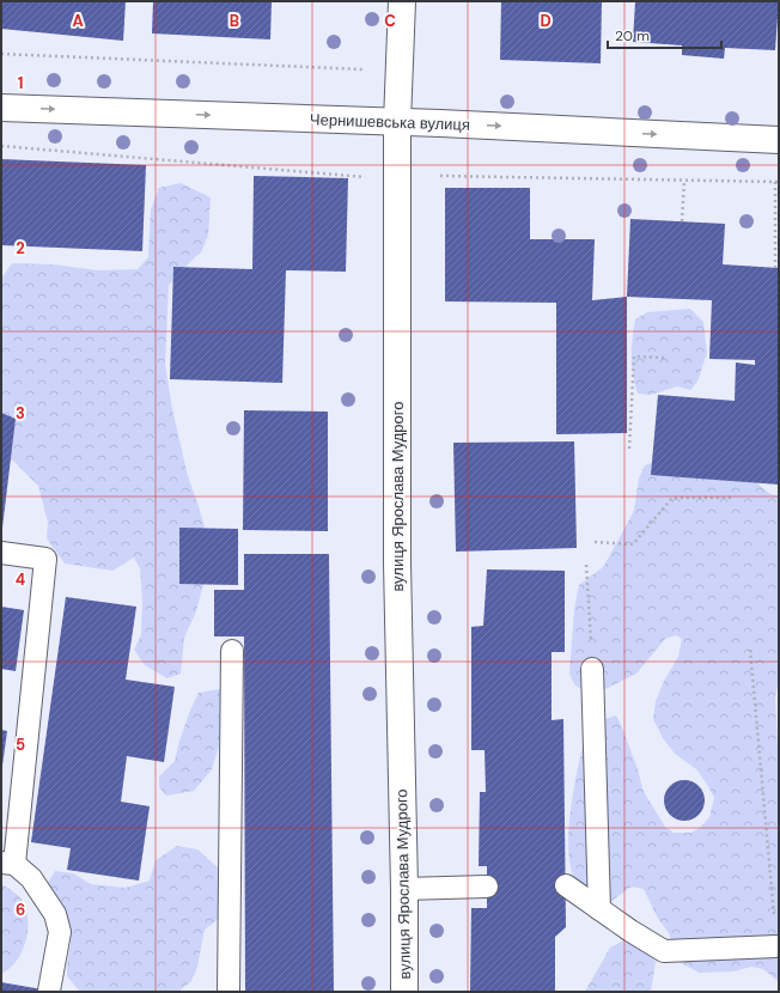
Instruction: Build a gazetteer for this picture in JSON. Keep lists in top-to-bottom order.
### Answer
{
  "streets": {
    "street": ["Чернишевська вулиця", "вулиця Ярослава Мудрого"]
  },
  "crossings": [
    ["Чернишевська вулиця", "вулиця Ярослава Мудрого"]
  ],
  "one_way": ["Чернишевська вулиця"],
  "scale_bar": "20 m",
  "grid": {
    "columns": [
      "A",
      "B",
      "C",
      "D"
    ],
    "rows": [
      "1",
      "2",
      "3",
      "4",
      "5",
      "6"
    ]
  }
}
